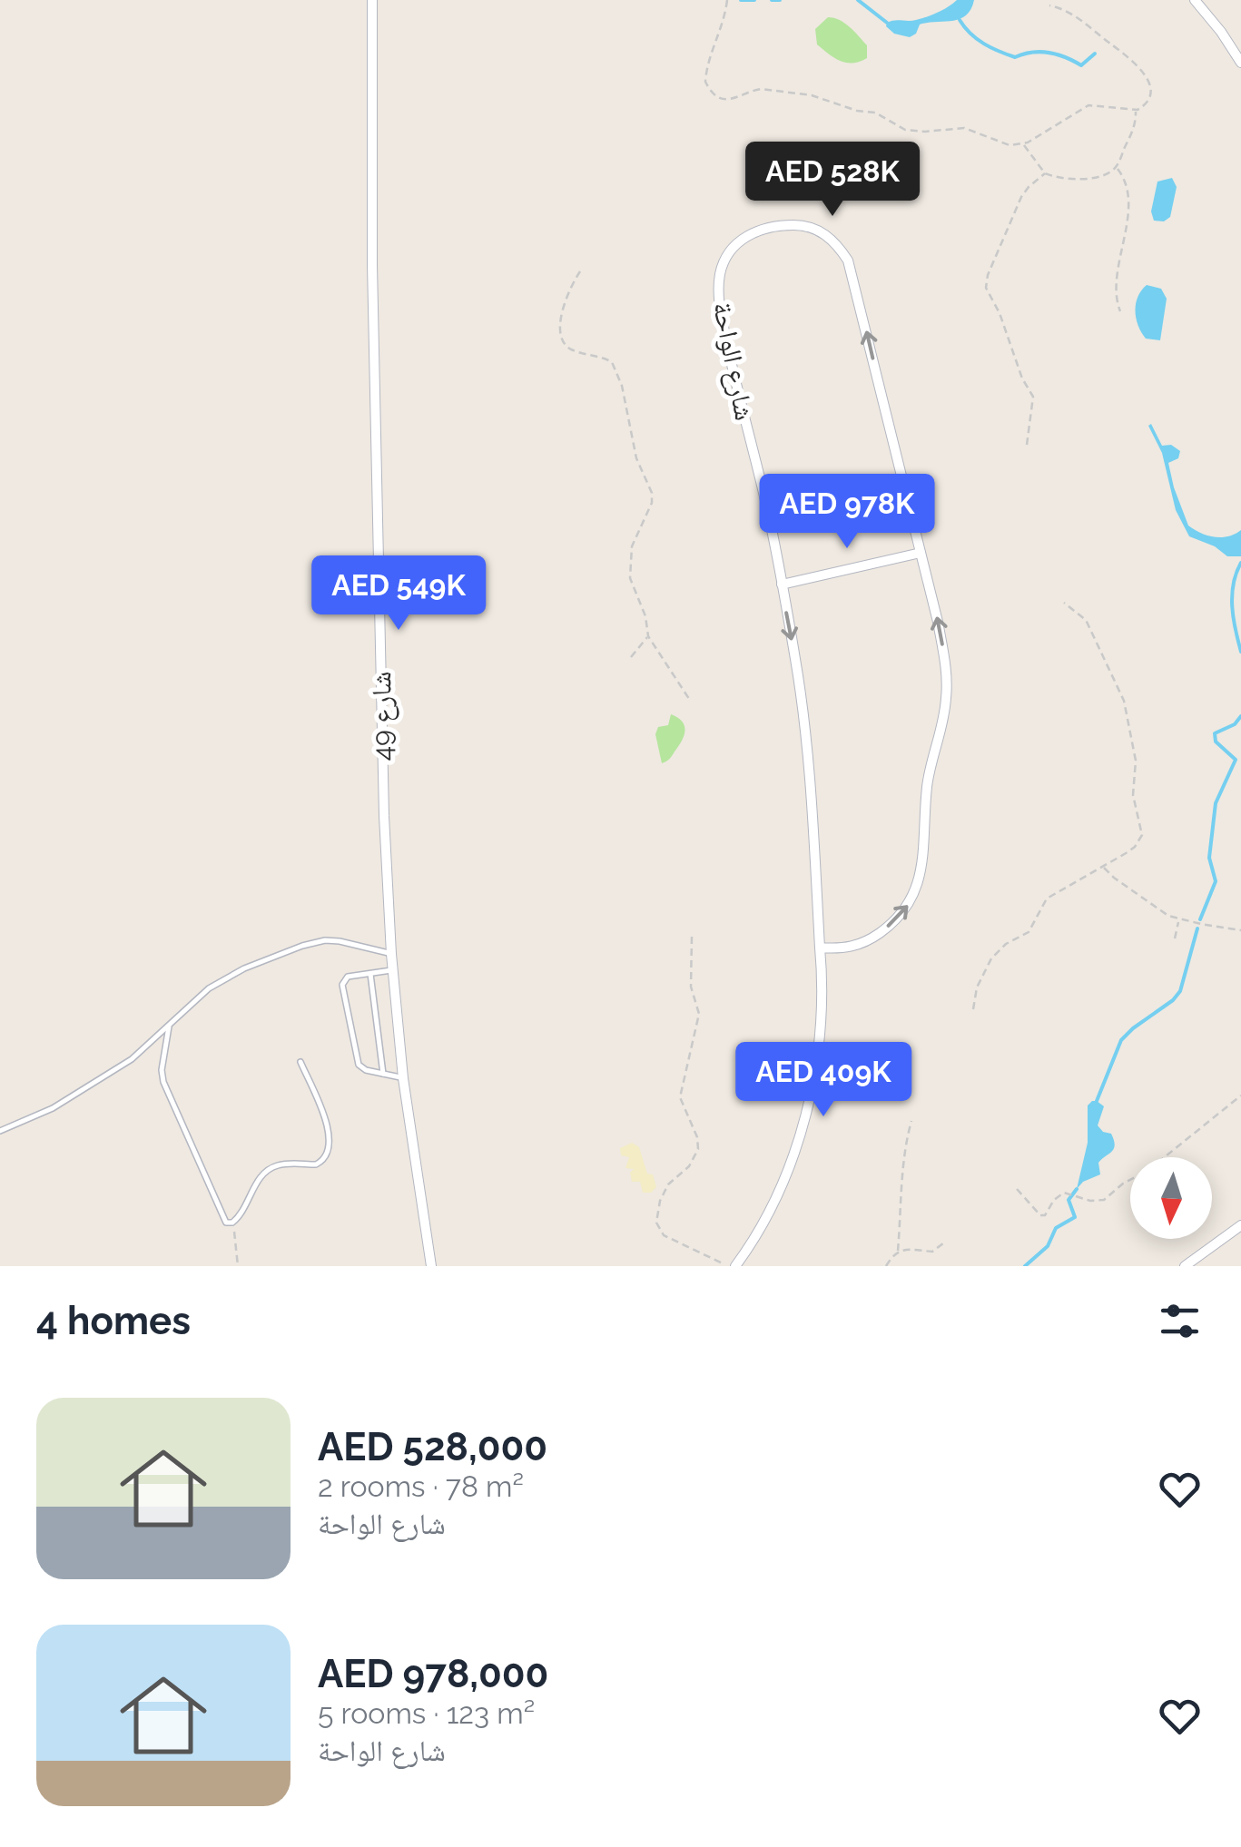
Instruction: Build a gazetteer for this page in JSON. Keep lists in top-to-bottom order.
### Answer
{
  "streets": {
    "street": ["شارع الواحة", "شارع 49"]
  },
  "north": "bottom",
  "page": {
    "price": [
      "AED 528K",
      "AED 978K",
      "AED 549K",
      "AED 409K"
    ],
    "heading": "4 homes",
    "list": [
      {
        "name": "AED 528,000",
        "note": "2 rooms · 78 m² · شارع الواحة"
      },
      {
        "name": "AED 978,000",
        "note": "5 rooms · 123 m² · شارع الواحة"
      }
    ]
  }
}
